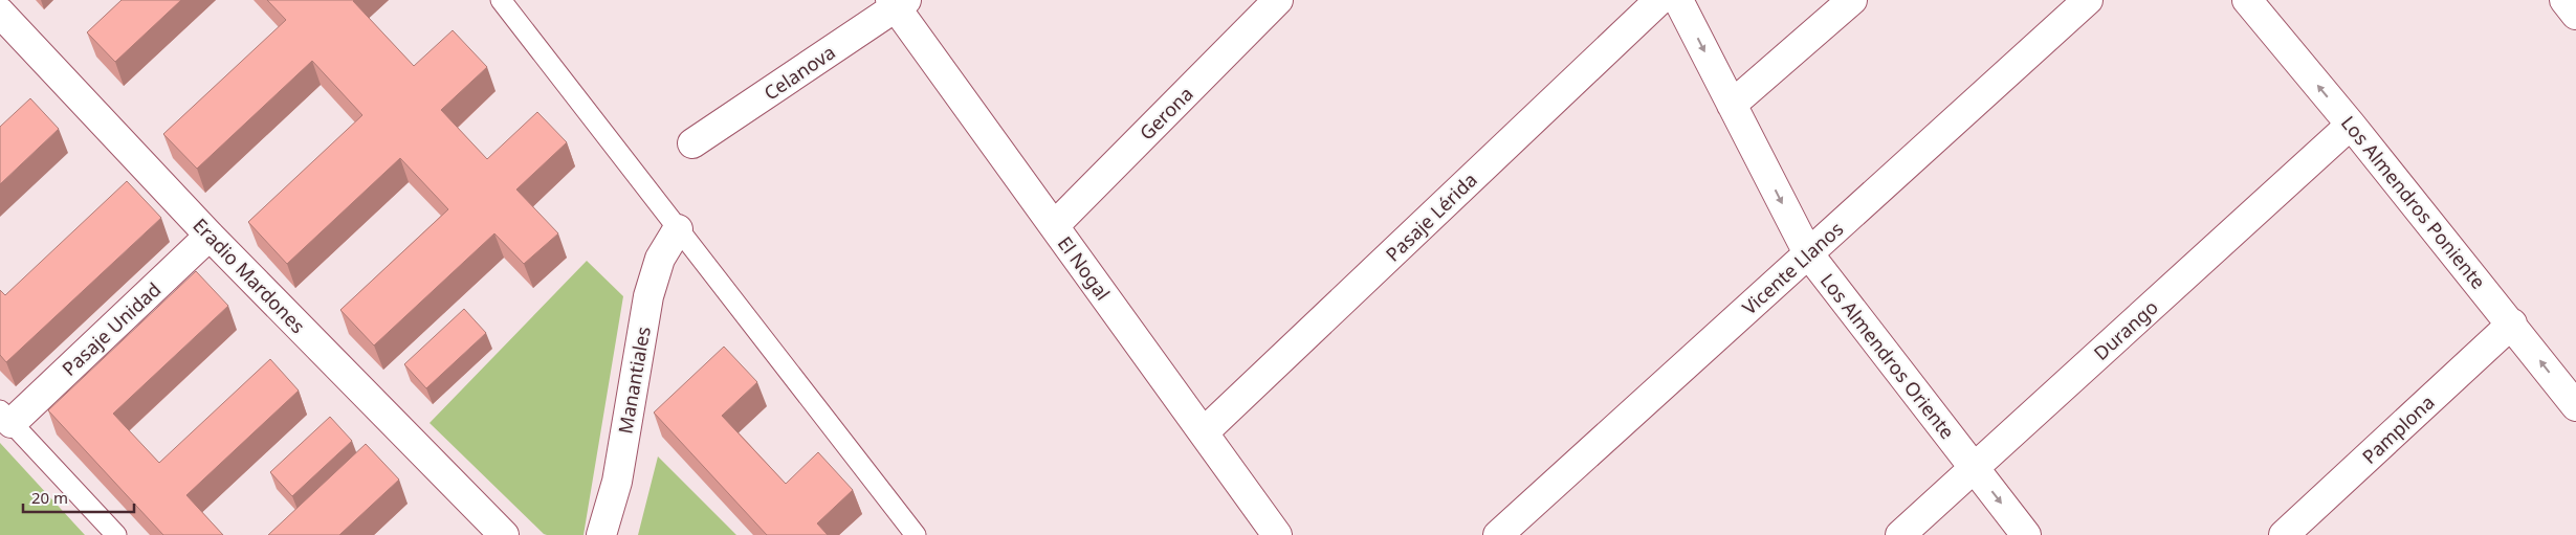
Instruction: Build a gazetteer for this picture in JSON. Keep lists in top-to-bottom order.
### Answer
{
  "streets": {
    "street": [
      "Celanova",
      "Gerona",
      "Los Almendros Poniente",
      "Pasaje Lérida",
      "El Nogal",
      "Vicente Llanos",
      "Eradio Mardones",
      "Pasaje Unidad",
      "Durango",
      "Los Almendros Oriente",
      "Manantiales",
      "Pamplona"
    ]
  },
  "crossings": [
    ["Celanova", "El Nogal"],
    ["Gerona", "El Nogal"],
    ["Los Almendros Poniente", "Durango"],
    ["Los Almendros Poniente", "Pamplona"],
    ["Pasaje Lérida", "El Nogal"],
    ["Vicente Llanos", "Los Almendros Oriente"],
    ["Eradio Mardones", "Pasaje Unidad"],
    ["Durango", "Los Almendros Oriente"]
  ],
  "one_way": ["Los Almendros Poniente", "Los Almendros Oriente"],
  "scale_bar": "20 m"
}
